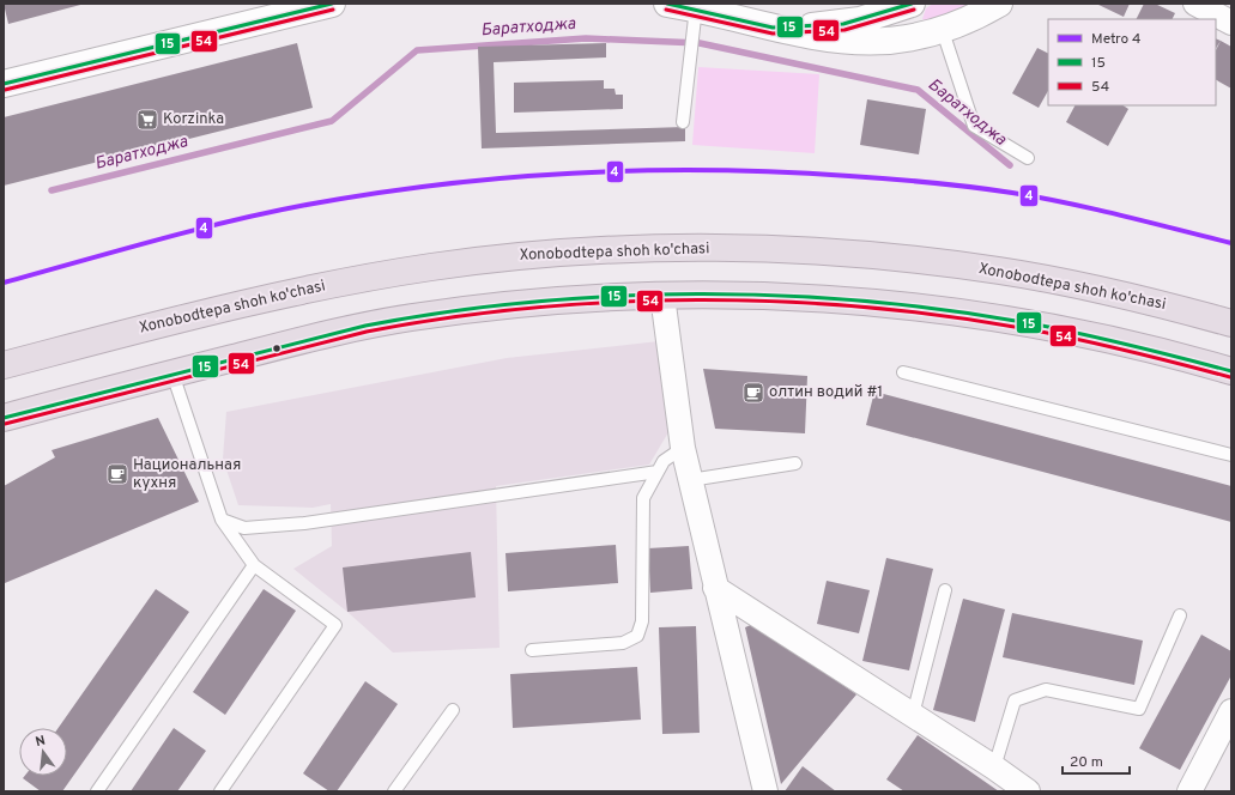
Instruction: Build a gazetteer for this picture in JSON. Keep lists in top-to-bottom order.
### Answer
{
  "streets": {
    "highway": ["Xonobodtepa shoh ko'chasi"]
  },
  "water": ["Баратходжа"],
  "places": {
    "supermarket": ["Korzinka"],
    "cafe": ["олтин водий #1", "Национальная кухня"]
  },
  "lines": ["transit line 15", "transit line 54", "metro line 4"],
  "legend": ["Metro 4", "15", "54"],
  "scale_bar": "20 m",
  "north": "top"
}
